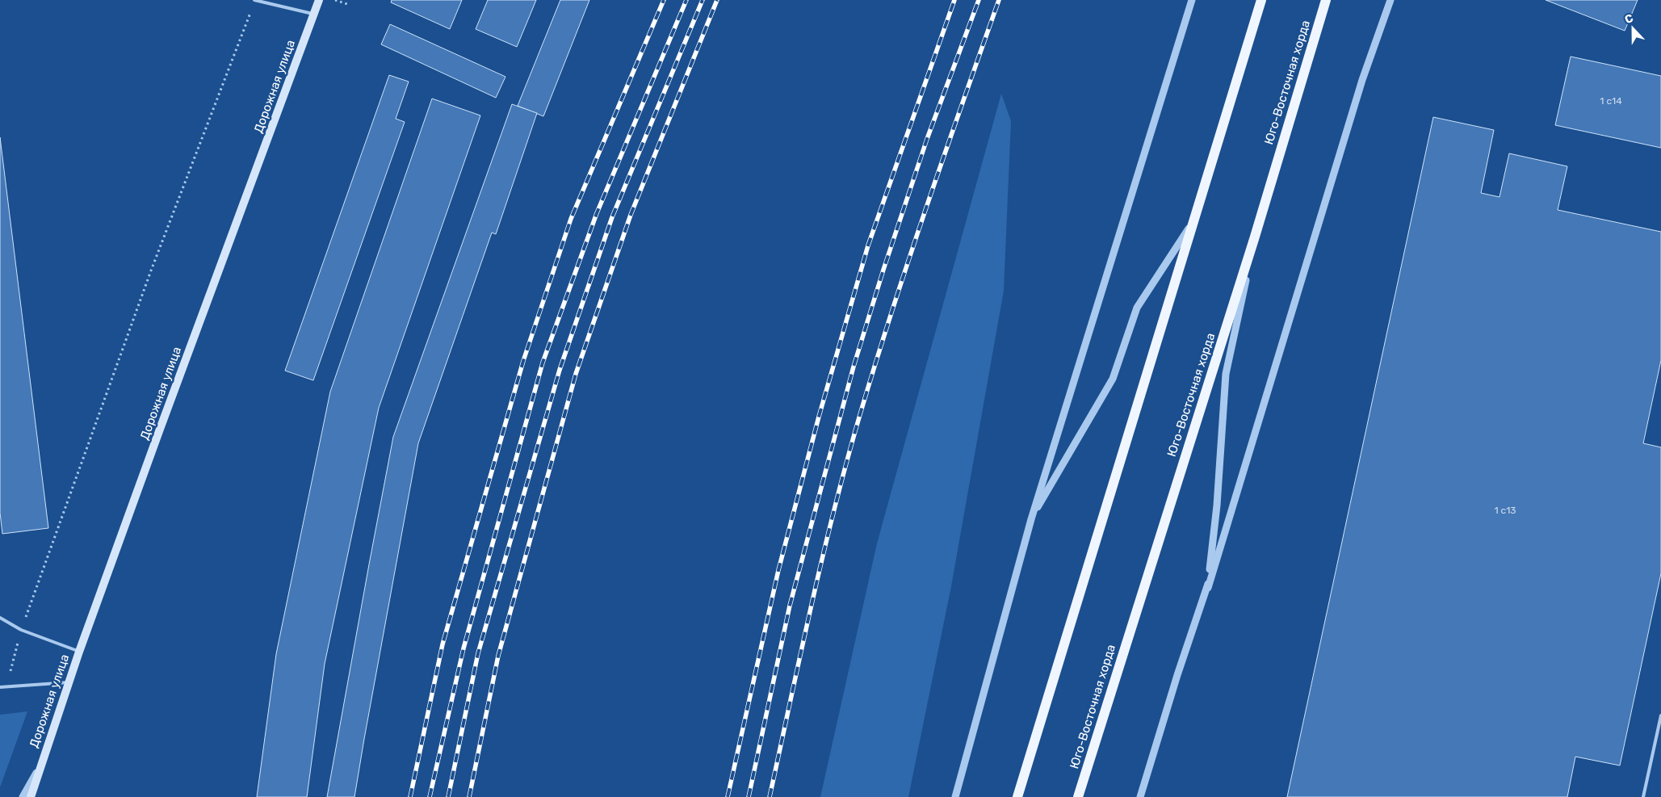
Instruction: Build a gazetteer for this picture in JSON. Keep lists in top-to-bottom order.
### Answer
{
  "streets": {
    "main road": ["Юго-Восточная хорда", "Дорожная улица"]
  },
  "house_numbers": ["1 с14", "1 с13"],
  "north": "top"
}
